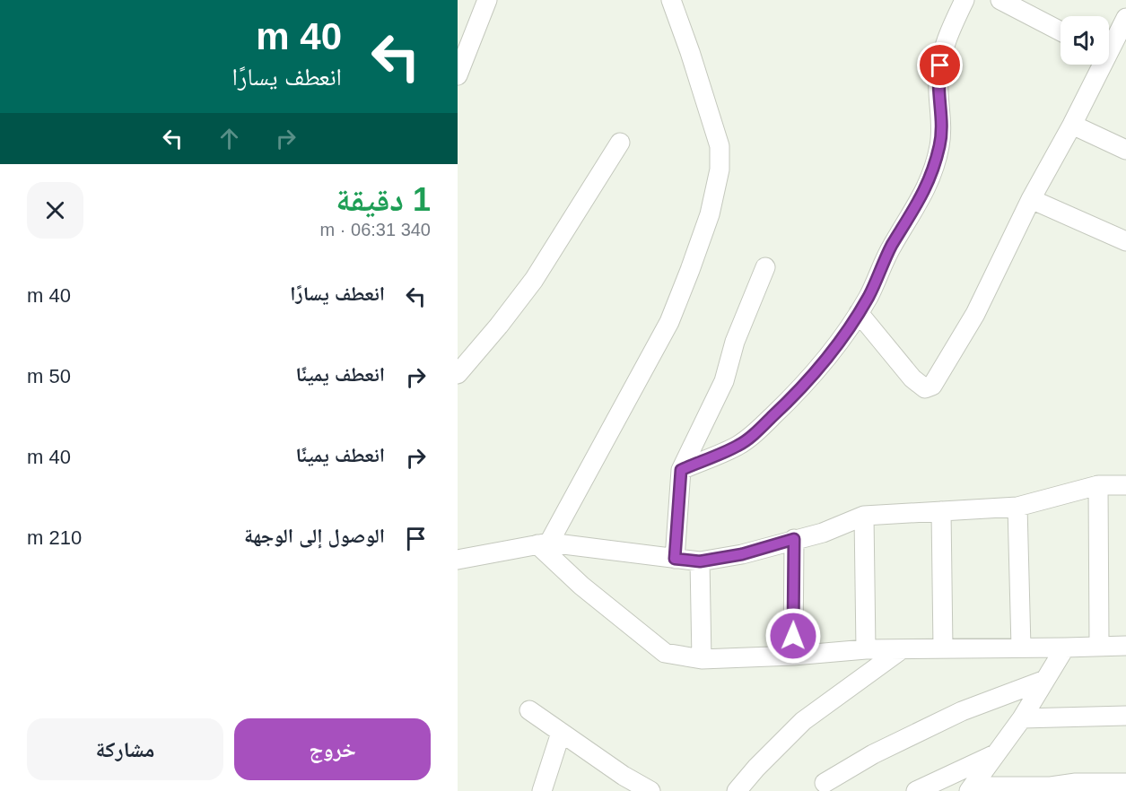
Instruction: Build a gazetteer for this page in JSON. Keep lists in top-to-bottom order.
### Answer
{
  "page": {
    "turn": ["40 m", "انعطف يسارًا"],
    "heading": ["1 دقيقة", "340 m · 06:31"],
    "list": [
      {
        "name": "انعطف يسارًا",
        "value": "40 m"
      },
      {
        "name": "انعطف يمينًا",
        "value": "50 m"
      },
      {
        "name": "انعطف يمينًا",
        "value": "40 m"
      },
      {
        "name": "الوصول إلى الوجهة",
        "value": "210 m"
      }
    ],
    "buttons": ["خروج", "مشاركة"]
  }
}
